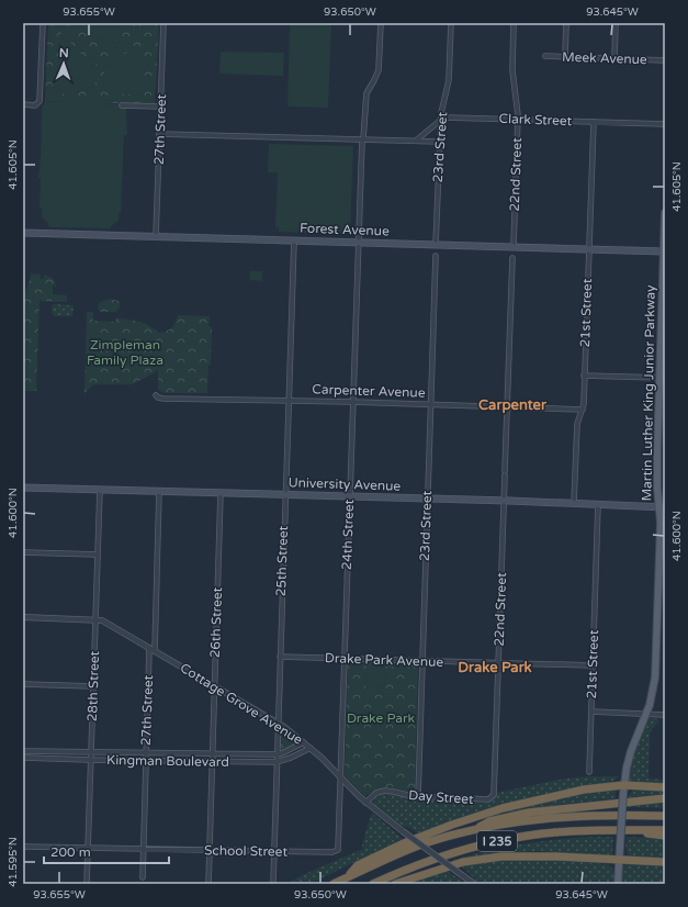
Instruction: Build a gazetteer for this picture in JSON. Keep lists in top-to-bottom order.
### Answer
{
  "streets": {
    "highway": ["I 235"],
    "main road": ["Forest Avenue", "Martin Luther King Junior Parkway", "University Avenue"],
    "street": [
      "Meek Avenue",
      "Clark Street",
      "27th Street",
      "23rd Street",
      "22nd Street",
      "21st Street",
      "Carpenter Avenue",
      "24th Street",
      "25th Street",
      "26th Street",
      "Drake Park Avenue",
      "28th Street",
      "Cottage Grove Avenue",
      "Kingman Boulevard",
      "Day Street",
      "School Street"
    ]
  },
  "crossings": [
    ["Clark Street", "23rd Street"],
    ["Clark Street", "22nd Street"],
    ["Clark Street", "21st Street"],
    ["27th Street", "Forest Avenue"],
    ["27th Street", "University Avenue"],
    ["27th Street", "Cottage Grove Avenue"],
    ["27th Street", "Kingman Boulevard"],
    ["27th Street", "School Street"],
    ["23rd Street", "Forest Avenue"],
    ["23rd Street", "Carpenter Avenue"],
    ["23rd Street", "University Avenue"],
    ["23rd Street", "Drake Park Avenue"],
    ["23rd Street", "Day Street"],
    ["22nd Street", "Forest Avenue"],
    ["22nd Street", "Carpenter Avenue"],
    ["22nd Street", "University Avenue"],
    ["22nd Street", "Drake Park Avenue"],
    ["22nd Street", "Day Street"],
    ["Forest Avenue", "21st Street"],
    ["Forest Avenue", "Martin Luther King Junior Parkway"],
    ["Forest Avenue", "24th Street"],
    ["Forest Avenue", "25th Street"],
    ["21st Street", "Carpenter Avenue"],
    ["21st Street", "University Avenue"],
    ["21st Street", "Drake Park Avenue"],
    ["Carpenter Avenue", "24th Street"],
    ["Carpenter Avenue", "25th Street"],
    ["Martin Luther King Junior Parkway", "University Avenue"],
    ["University Avenue", "24th Street"],
    ["University Avenue", "25th Street"],
    ["University Avenue", "26th Street"],
    ["University Avenue", "28th Street"],
    ["24th Street", "Drake Park Avenue"],
    ["24th Street", "Cottage Grove Avenue"],
    ["24th Street", "School Street"],
    ["25th Street", "Drake Park Avenue"],
    ["25th Street", "Cottage Grove Avenue"],
    ["25th Street", "Kingman Boulevard"],
    ["25th Street", "School Street"],
    ["26th Street", "Cottage Grove Avenue"],
    ["26th Street", "Kingman Boulevard"],
    ["26th Street", "School Street"],
    ["28th Street", "Cottage Grove Avenue"],
    ["28th Street", "Kingman Boulevard"],
    ["28th Street", "School Street"],
    ["Cottage Grove Avenue", "Kingman Boulevard"],
    ["Cottage Grove Avenue", "Day Street"]
  ],
  "districts": ["Carpenter", "Drake Park"],
  "parks": ["Zimpleman Family Plaza", "Drake Park"],
  "scale_bar": "200 m",
  "north": "top",
  "coordinates": [
    "93.655°W",
    "93.650°W",
    "93.645°W",
    "41.605°N",
    "41.600°N",
    "41.595°N"
  ]
}
